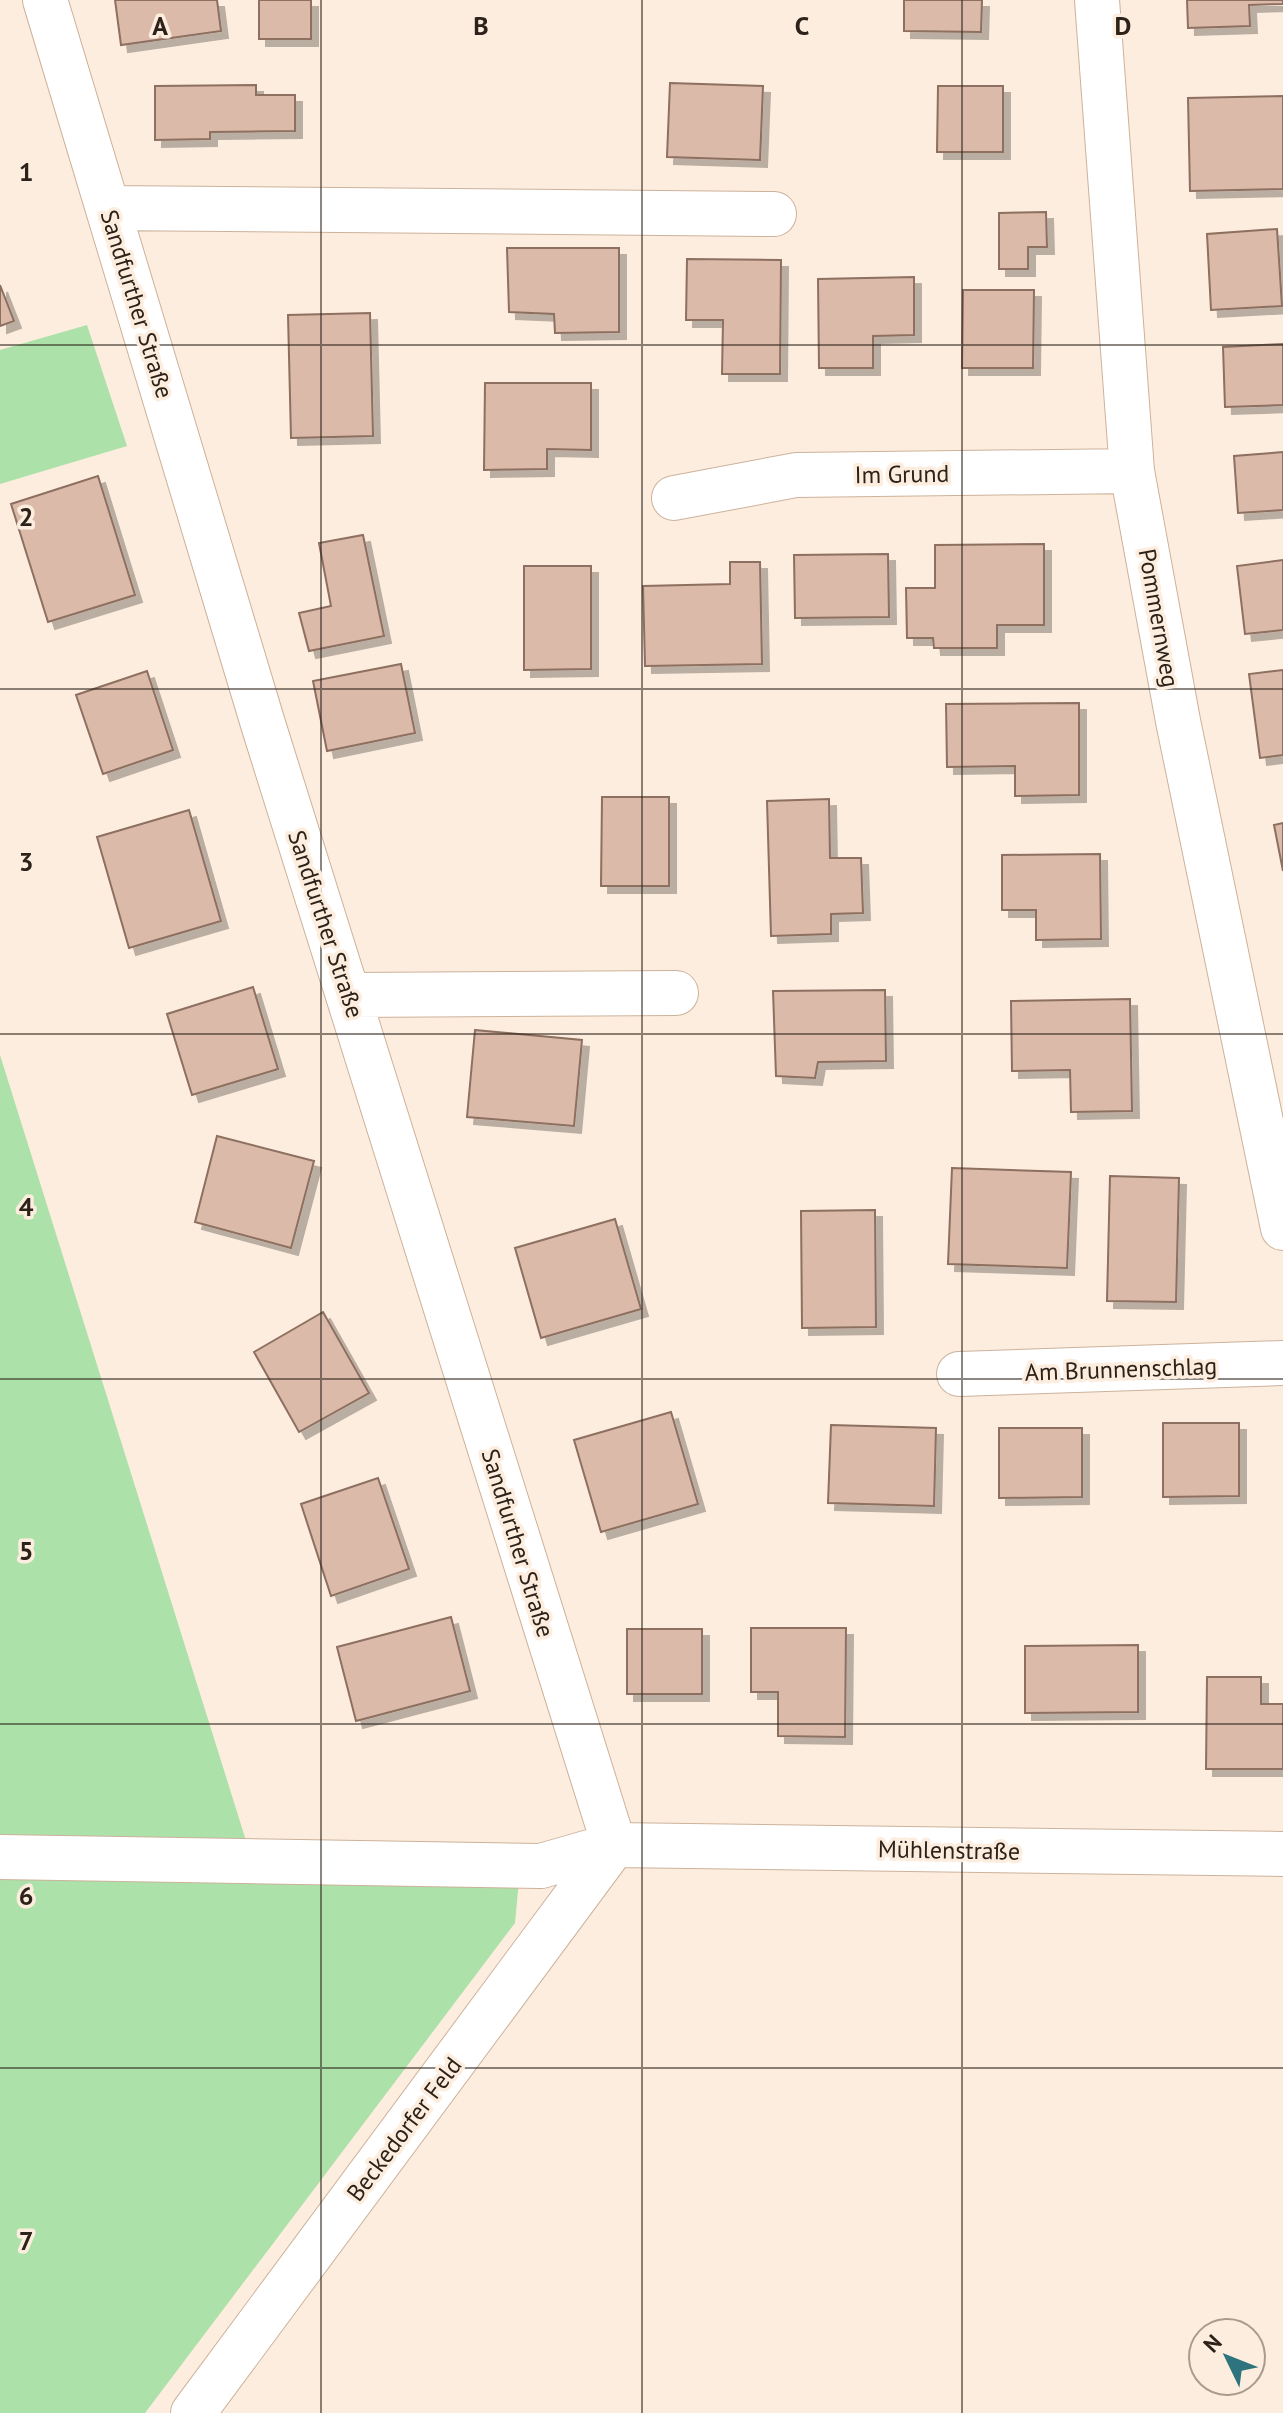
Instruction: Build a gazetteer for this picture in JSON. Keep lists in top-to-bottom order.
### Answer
{
  "streets": {
    "street": [
      "Sandfurther Straße",
      "Im Grund",
      "Pommernweg",
      "Am Brunnenschlag",
      "Mühlenstraße",
      "Beckedorfer Feld"
    ]
  },
  "crossings": [
    ["Sandfurther Straße", "Mühlenstraße"],
    ["Sandfurther Straße", "Beckedorfer Feld"],
    ["Im Grund", "Pommernweg"],
    ["Mühlenstraße", "Beckedorfer Feld"]
  ],
  "north": "top left",
  "grid": {
    "columns": [
      "A",
      "B",
      "C",
      "D"
    ],
    "rows": [
      "1",
      "2",
      "3",
      "4",
      "5",
      "6",
      "7"
    ]
  }
}
